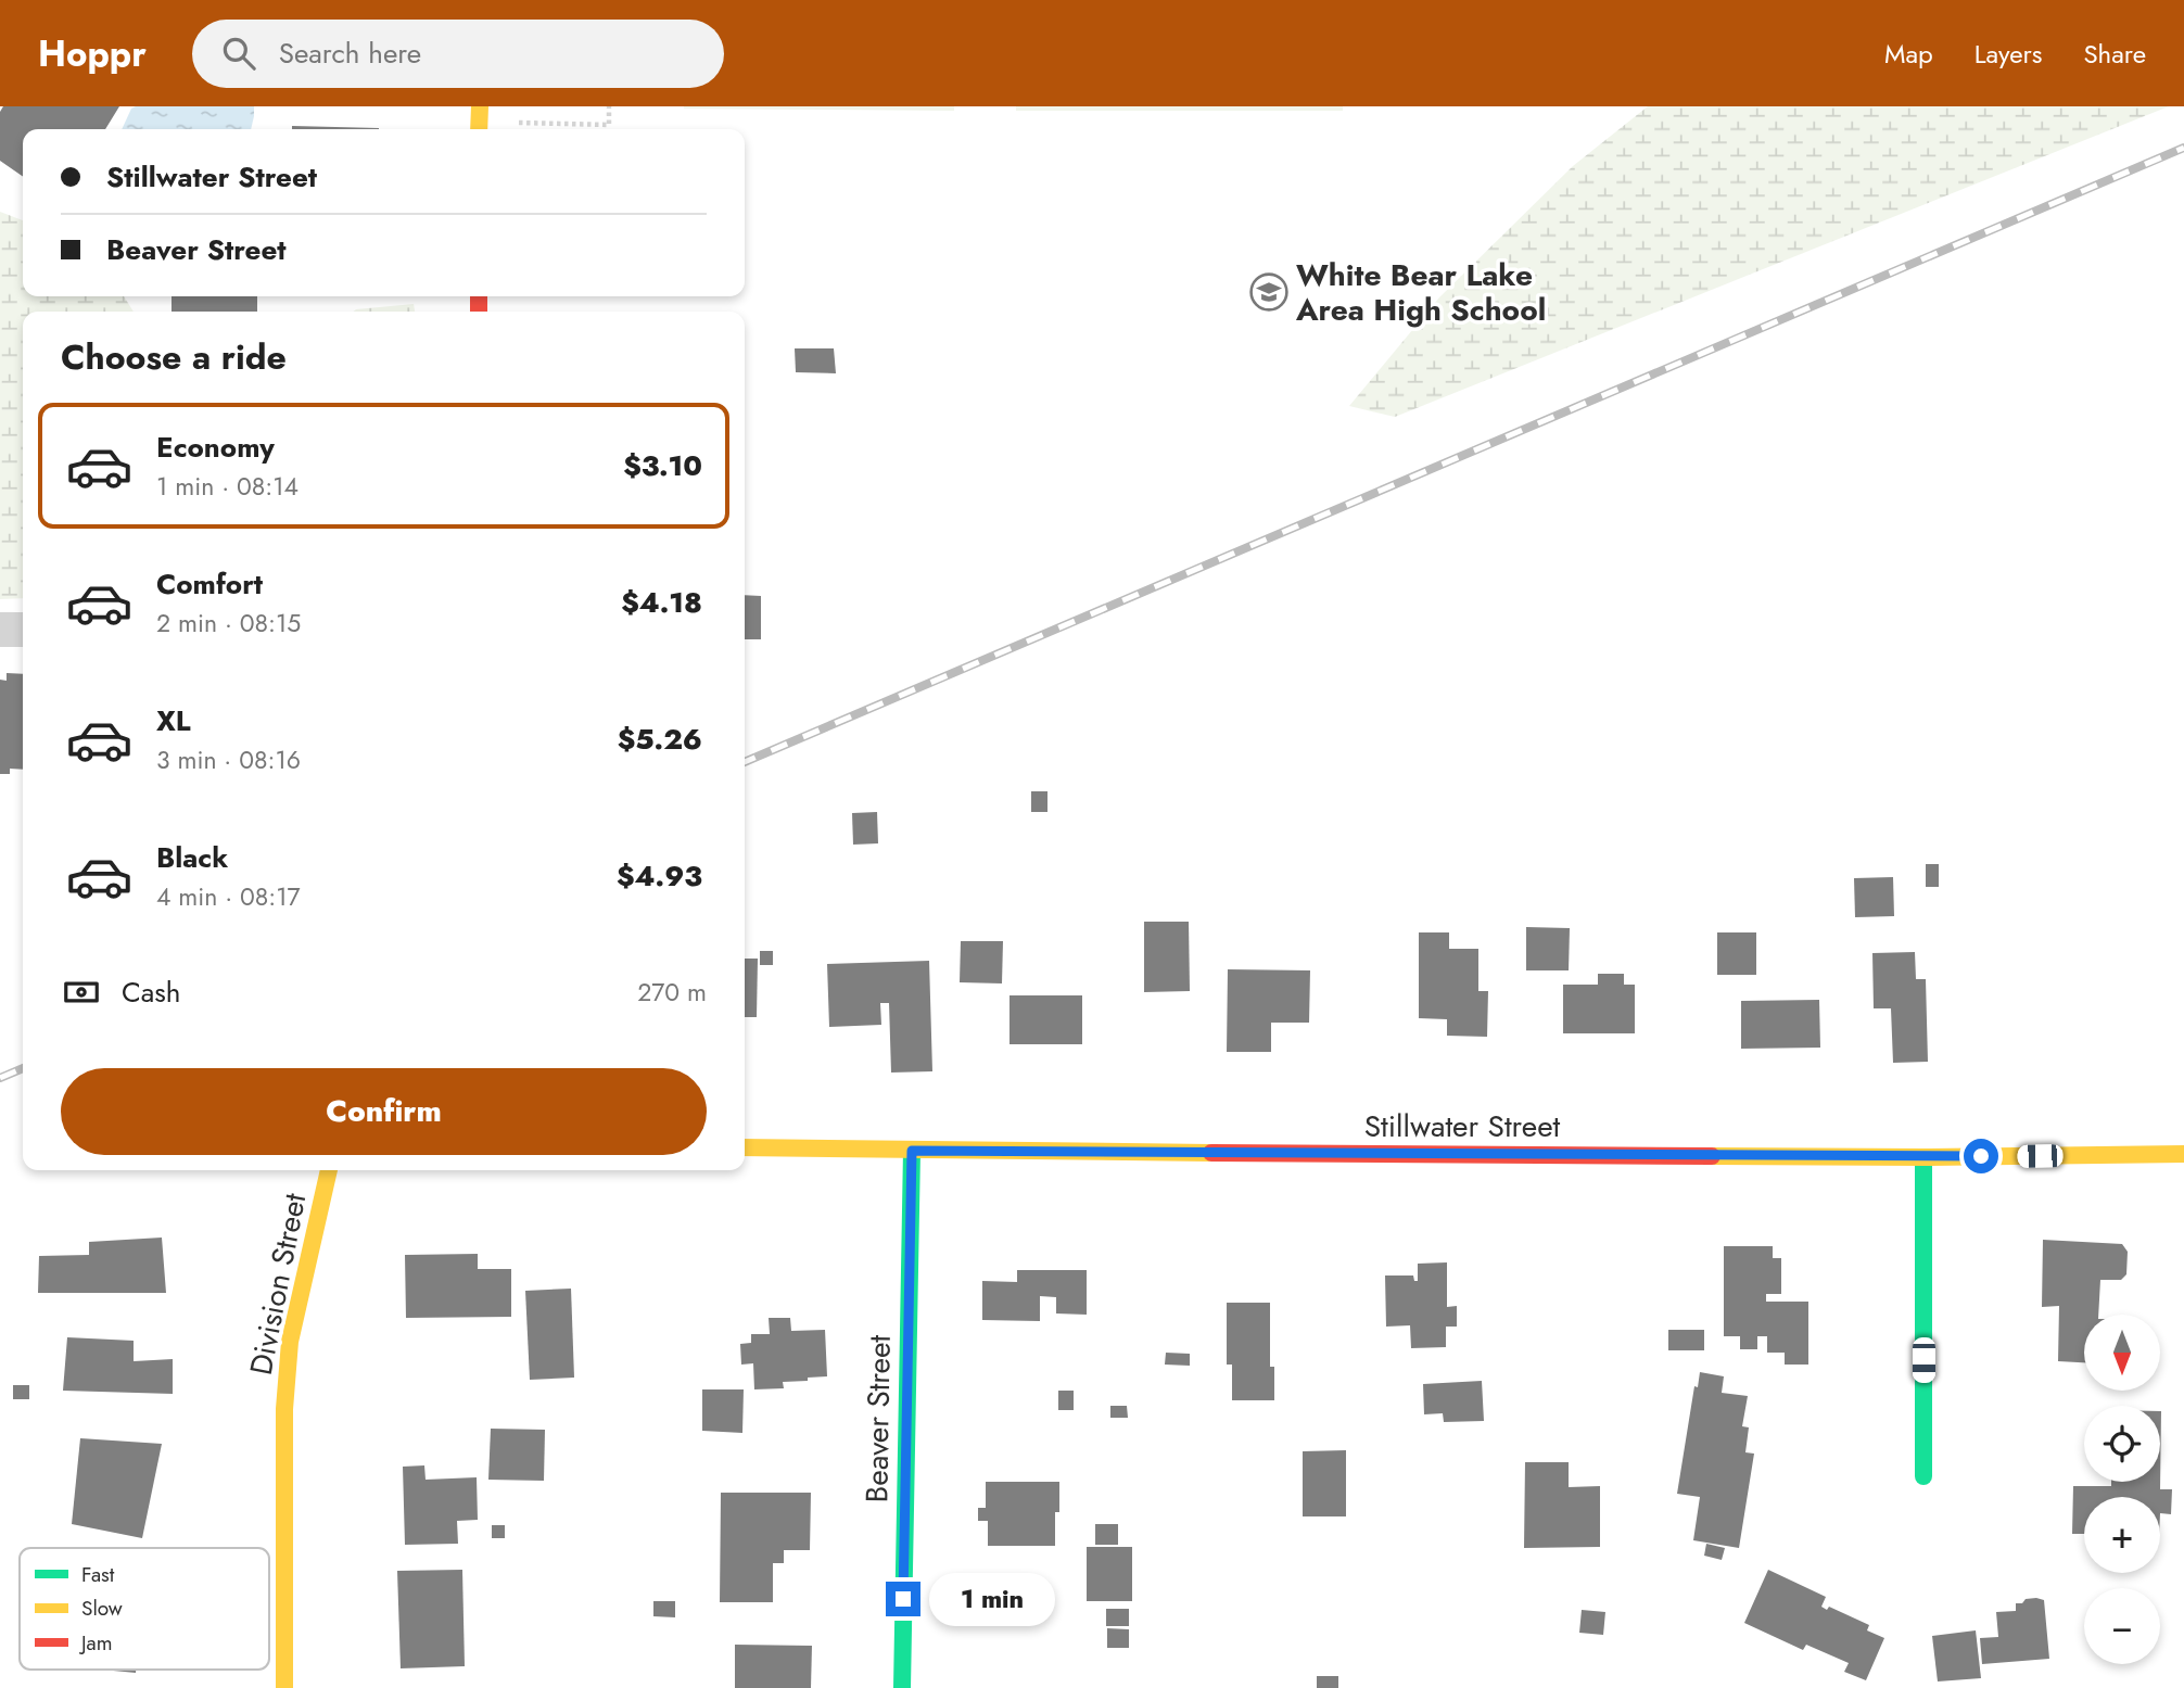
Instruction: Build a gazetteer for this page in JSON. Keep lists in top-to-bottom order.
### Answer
{
  "streets": {
    "street": ["Stillwater Street", "Division Street", "Beaver Street"]
  },
  "crossings": [
    ["Stillwater Street", "Beaver Street"]
  ],
  "places": {
    "school or university": ["White Bear Lake Area High School"]
  },
  "legend": ["Fast", "Slow", "Jam"],
  "north": "bottom",
  "page": {
    "header": "Hoppr",
    "search": "Search here",
    "nav": ["Map", "Layers", "Share"],
    "banner": ["Stillwater Street", "Beaver Street"],
    "heading": "Choose a ride",
    "list": [
      {
        "name": "Economy",
        "note": "1 min · 08:14",
        "value": "$3.10"
      },
      {
        "name": "Comfort",
        "note": "2 min · 08:15",
        "value": "$4.18"
      },
      {
        "name": "XL",
        "note": "3 min · 08:16",
        "value": "$5.26"
      },
      {
        "name": "Black",
        "note": "4 min · 08:17",
        "value": "$4.93"
      }
    ],
    "pay": ["Cash", "270 m"],
    "buttons": "Confirm",
    "map_buttons": ["+", "−"],
    "bubble": "1 min"
  }
}
